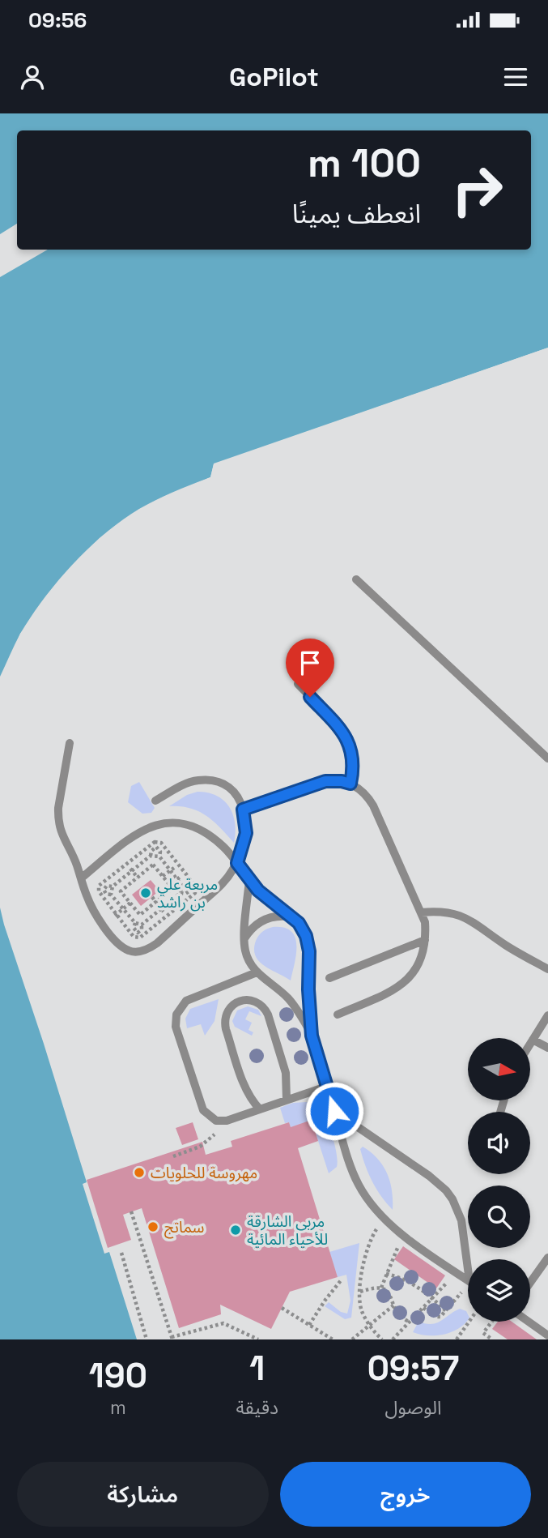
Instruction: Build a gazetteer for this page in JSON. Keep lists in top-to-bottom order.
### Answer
{
  "places": [
    "مربعة علي بن راشد",
    "مهروسة للحلويات",
    "سماتج",
    "مربى الشارقة للأحياء المائية"
  ],
  "north": "right",
  "page": {
    "status": "09:56",
    "header": "GoPilot",
    "turn": ["100 m", "انعطف يمينًا"],
    "eta": [
      "09:57",
      "الوصول",
      "1",
      "دقيقة",
      "190",
      "m"
    ],
    "buttons": ["خروج", "مشاركة"]
  }
}
